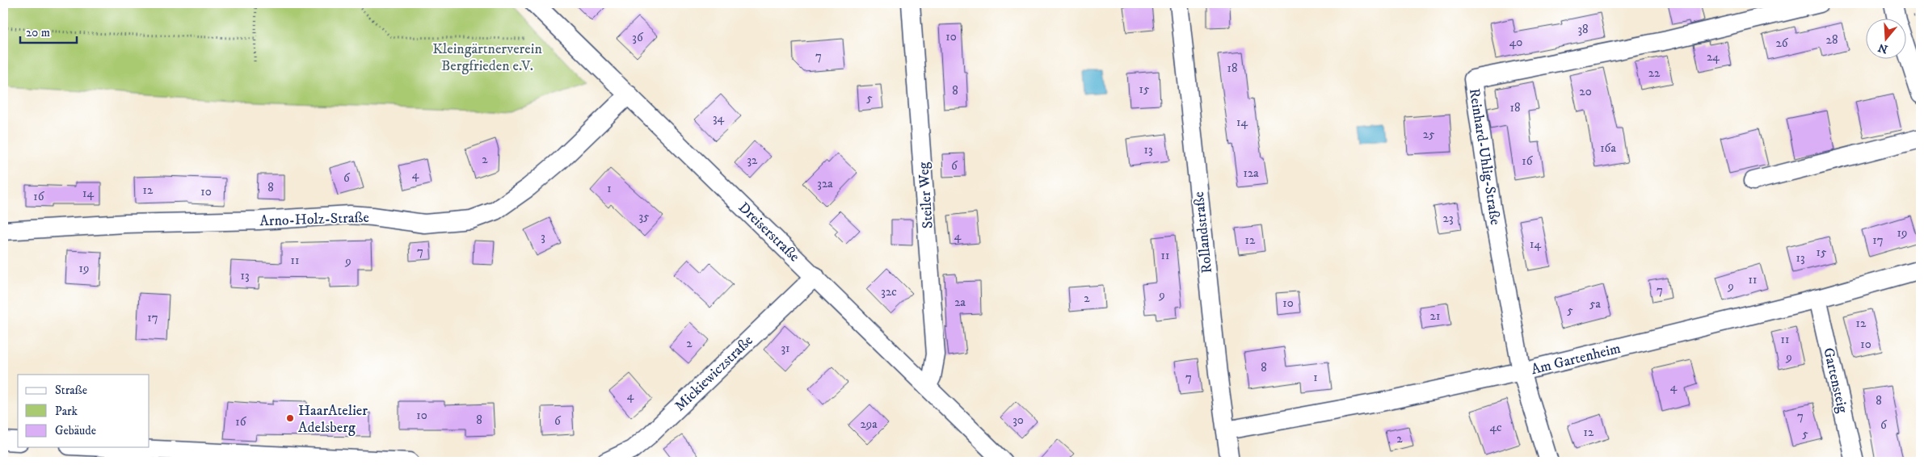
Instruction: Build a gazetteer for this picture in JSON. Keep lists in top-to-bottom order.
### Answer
{
  "streets": {
    "street": [
      "Reinhard-Uhlig-Straße",
      "Steiler Weg",
      "Arno-Holz-Straße",
      "Dreiserstraße",
      "Rollandstraße",
      "Am Gartenheim",
      "Mickiewiczstraße",
      "Gartensteig"
    ]
  },
  "crossings": [
    ["Reinhard-Uhlig-Straße", "Am Gartenheim"],
    ["Steiler Weg", "Dreiserstraße"],
    ["Arno-Holz-Straße", "Dreiserstraße"],
    ["Dreiserstraße", "Mickiewiczstraße"],
    ["Rollandstraße", "Am Gartenheim"],
    ["Am Gartenheim", "Gartensteig"]
  ],
  "parks": ["Kleingärtnerverein Bergfrieden e.V."],
  "places": ["HaarAtelier Adelsberg"],
  "house_numbers": [
    "38",
    "10",
    "36",
    "28",
    "40",
    "26",
    "7",
    "24",
    "18",
    "22",
    "15",
    "8",
    "20",
    "5",
    "18",
    "34",
    "14",
    "25",
    "16a",
    "13",
    "2",
    "32",
    "16",
    "6",
    "12a",
    "4",
    "6",
    "32a",
    "8",
    "1",
    "12",
    "10",
    "14",
    "16",
    "35",
    "23",
    "19",
    "4",
    "3",
    "12",
    "17",
    "14",
    "7",
    "15",
    "11",
    "13",
    "11",
    "9",
    "19",
    "13",
    "11",
    "9",
    "7",
    "32c",
    "9",
    "2",
    "2a",
    "10",
    "5a",
    "5",
    "21",
    "17",
    "12",
    "11",
    "2",
    "10",
    "31",
    "9",
    "8",
    "7",
    "1",
    "4",
    "4",
    "8",
    "10",
    "7",
    "8",
    "30",
    "6",
    "16",
    "29a",
    "6",
    "4c",
    "12",
    "5",
    "2"
  ],
  "legend": ["Straße", "Park", "Gebäude"],
  "scale_bar": "20 m",
  "north": "bottom"
}
